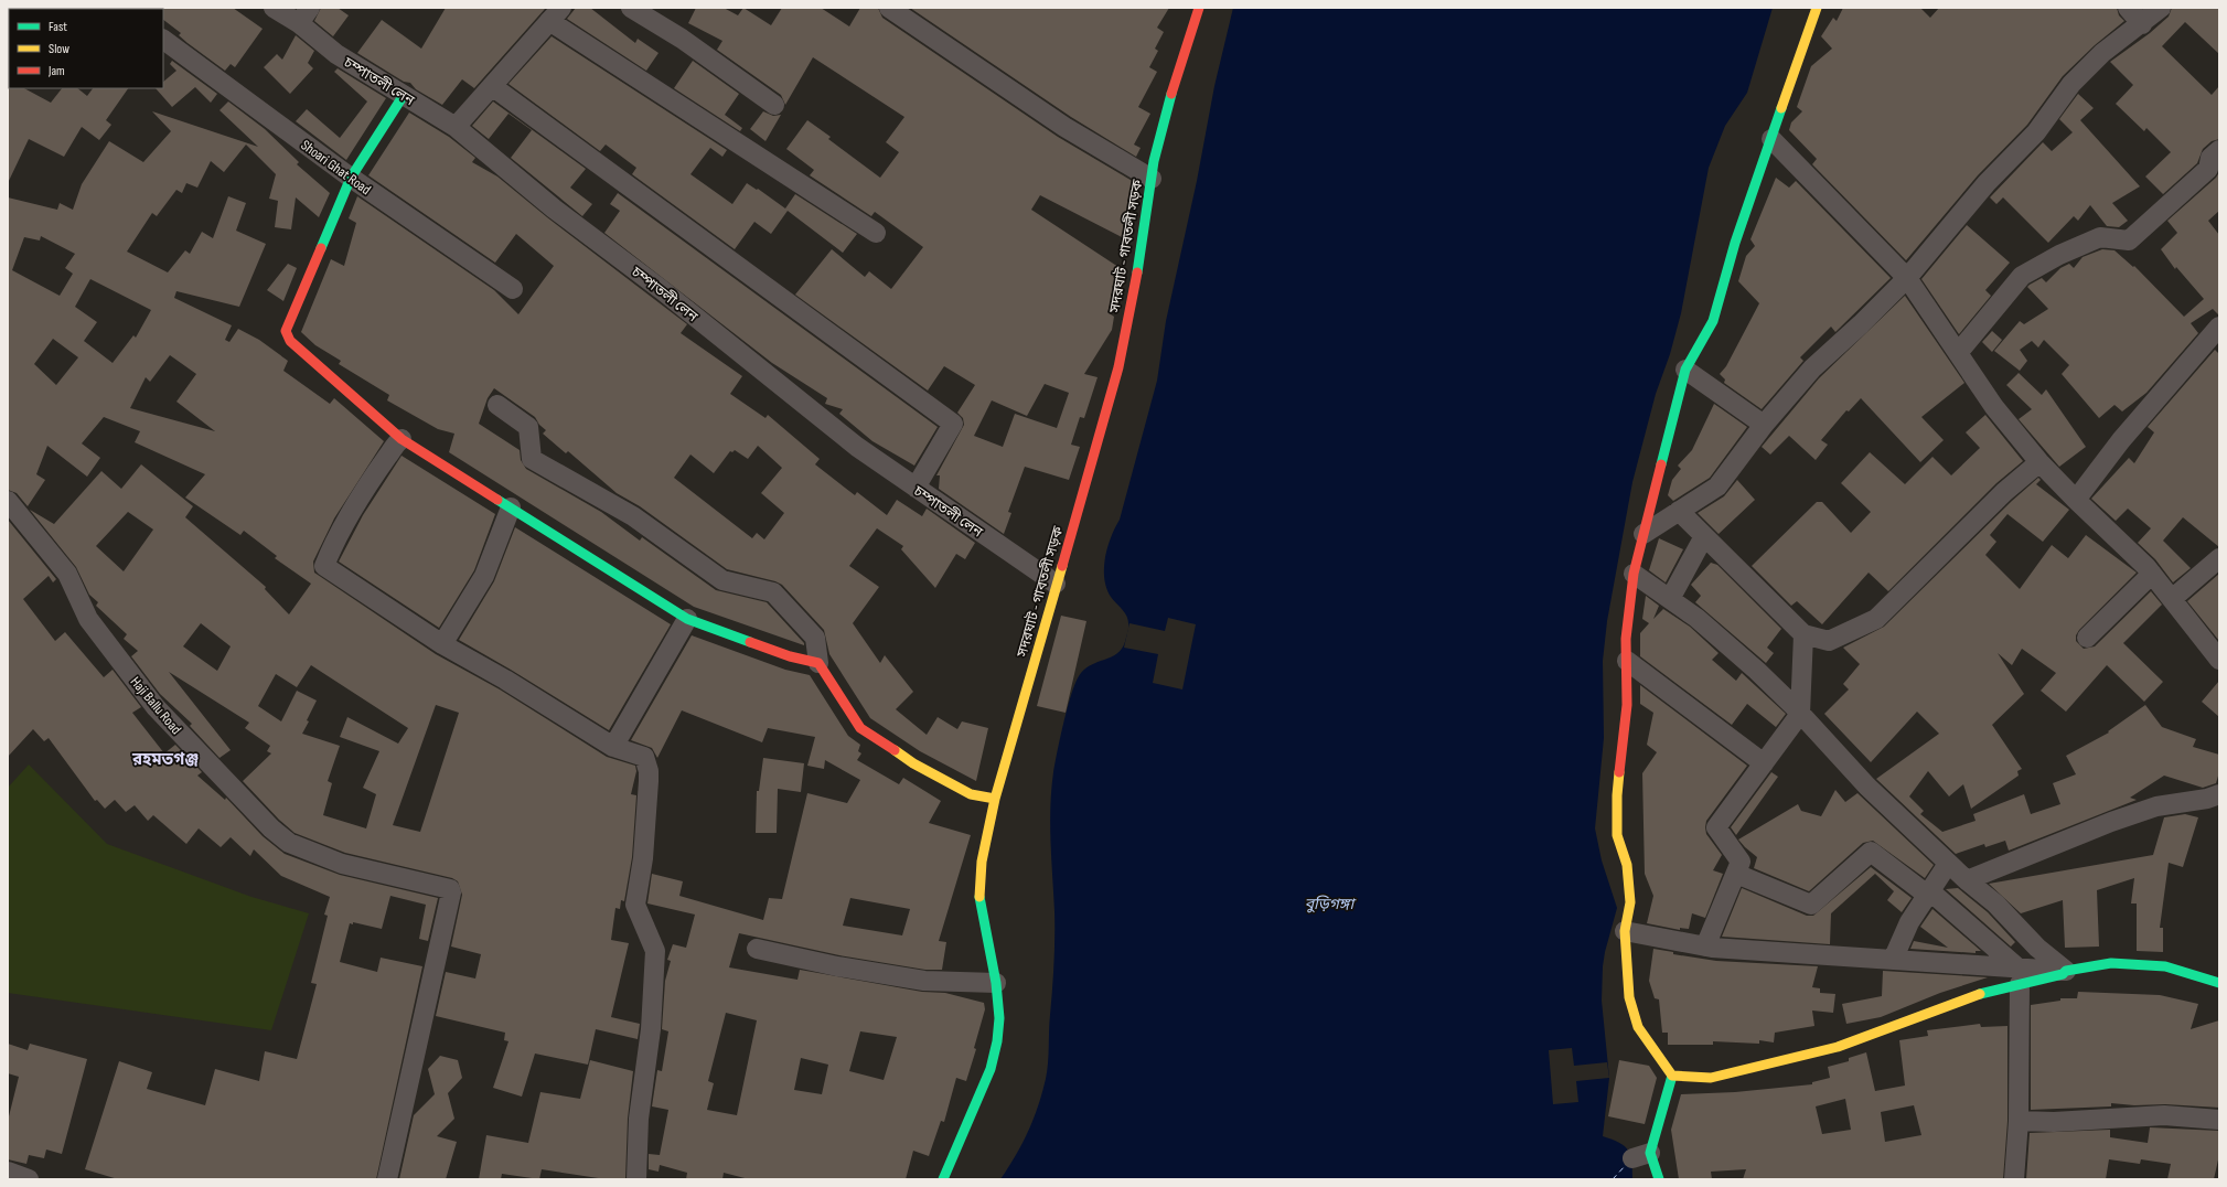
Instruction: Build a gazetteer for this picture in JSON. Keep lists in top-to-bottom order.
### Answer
{
  "streets": {
    "main road": ["সদরঘাট - গাবতলী সড়ক"],
    "street": ["চম্পাতলী লেন", "Shoari Ghat Road", "Haji Ballu Road"]
  },
  "crossings": [
    ["চম্পাতলী লেন", "সদরঘাট - গাবতলী সড়ক"]
  ],
  "districts": ["রহমতগঞ্জ"],
  "water": ["বুড়িগঙ্গা"],
  "legend": ["Fast", "Slow", "Jam"]
}
